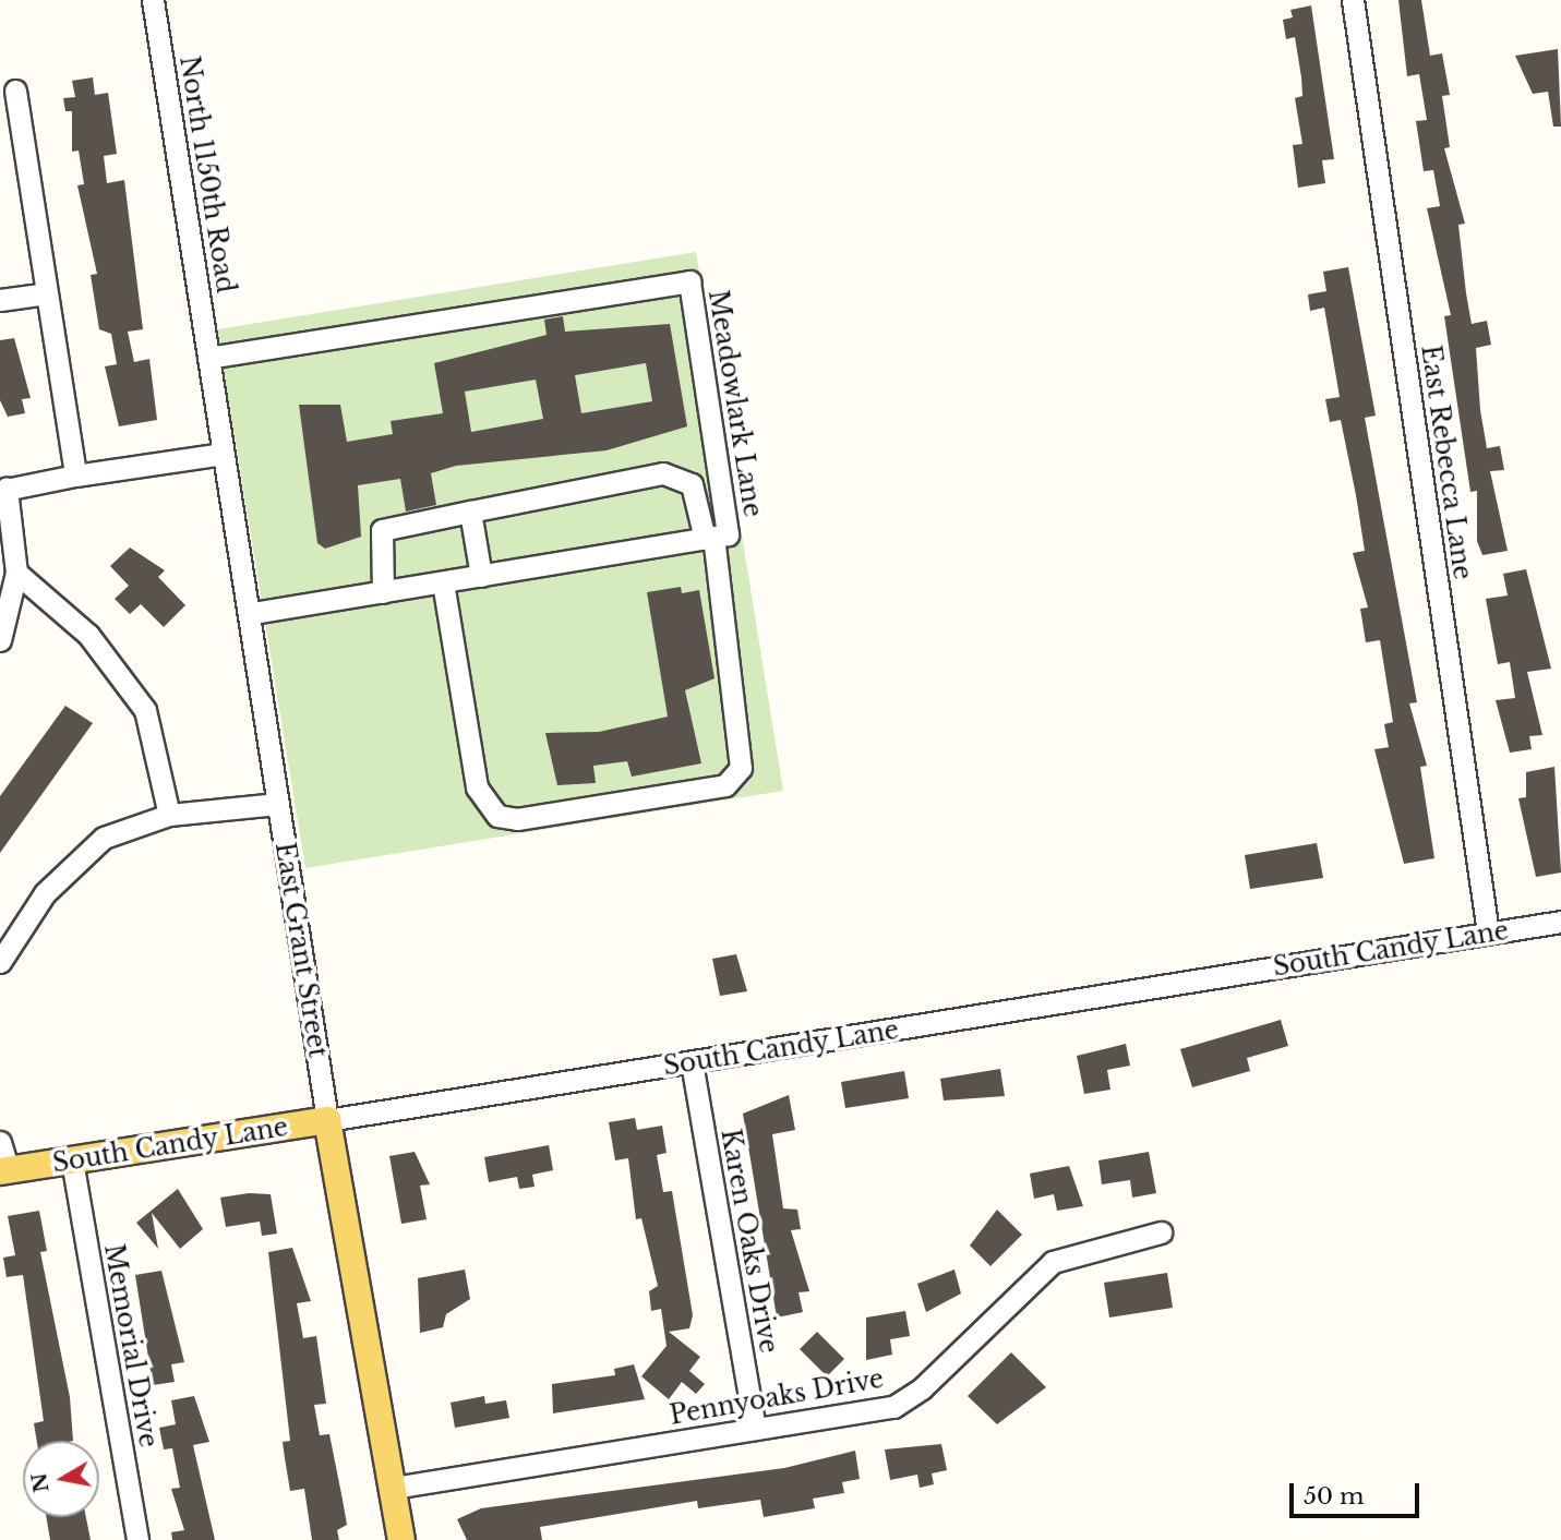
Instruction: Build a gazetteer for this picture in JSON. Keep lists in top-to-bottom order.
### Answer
{
  "streets": {
    "main road": ["South Candy Lane", "East Grant Street"],
    "street": [
      "North 1150th Road",
      "Meadowlark Lane",
      "East Rebecca Lane",
      "Karen Oaks Drive",
      "Memorial Drive",
      "Pennyoaks Drive"
    ]
  },
  "crossings": [
    ["North 1150th Road", "Meadowlark Lane"],
    ["North 1150th Road", "East Grant Street"],
    ["Meadowlark Lane", "East Grant Street"],
    ["East Rebecca Lane", "South Candy Lane"],
    ["South Candy Lane", "East Grant Street"],
    ["South Candy Lane", "Karen Oaks Drive"],
    ["South Candy Lane", "Memorial Drive"],
    ["East Grant Street", "Pennyoaks Drive"],
    ["Karen Oaks Drive", "Pennyoaks Drive"]
  ],
  "scale_bar": "50 m",
  "north": "left"
}
